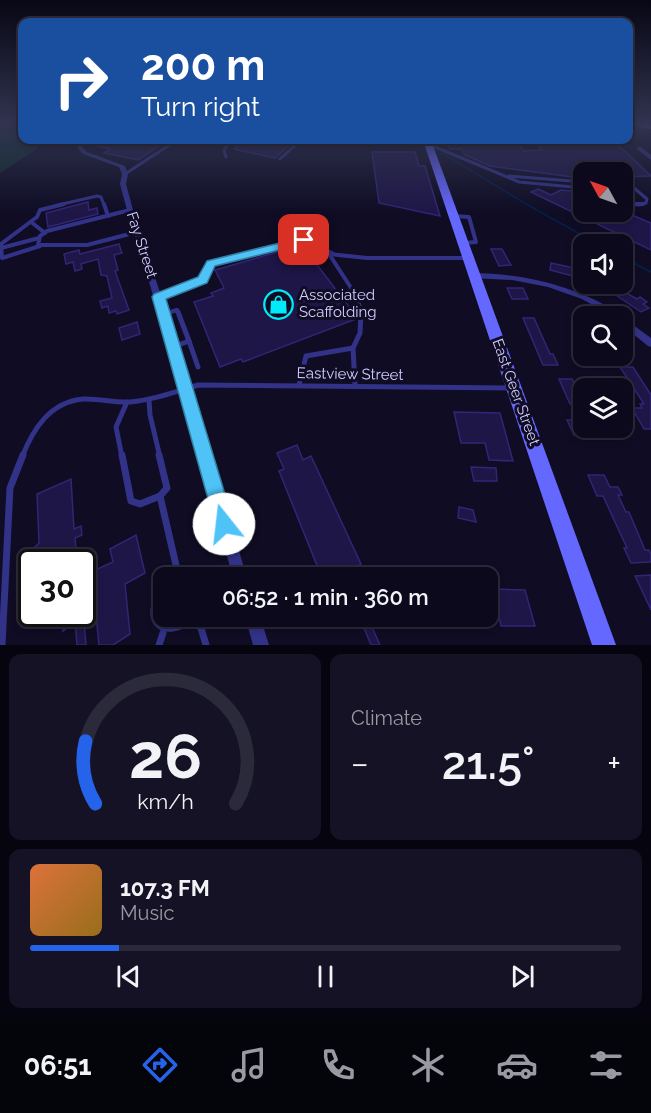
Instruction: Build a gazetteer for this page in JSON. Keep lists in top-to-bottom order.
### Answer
{
  "streets": {
    "main road": ["East Geer Street"],
    "street": ["Fay Street"],
    "lane": ["Eastview Street"]
  },
  "crossings": [
    ["Fay Street", "Eastview Street"],
    ["Eastview Street", "East Geer Street"]
  ],
  "places": {
    "shop": ["Associated Scaffolding"]
  },
  "north": "top left",
  "page": {
    "turn": ["200 m", "Turn right"],
    "limit": "30",
    "trip": "06:52 · 1 min · 360 m",
    "tile": "Climate",
    "heat": ["−", "21.5°", "+"],
    "song": ["107.3 FM", "Music"],
    "tabs": "06:51",
    "gauge": ["26", "km/h"]
  }
}
